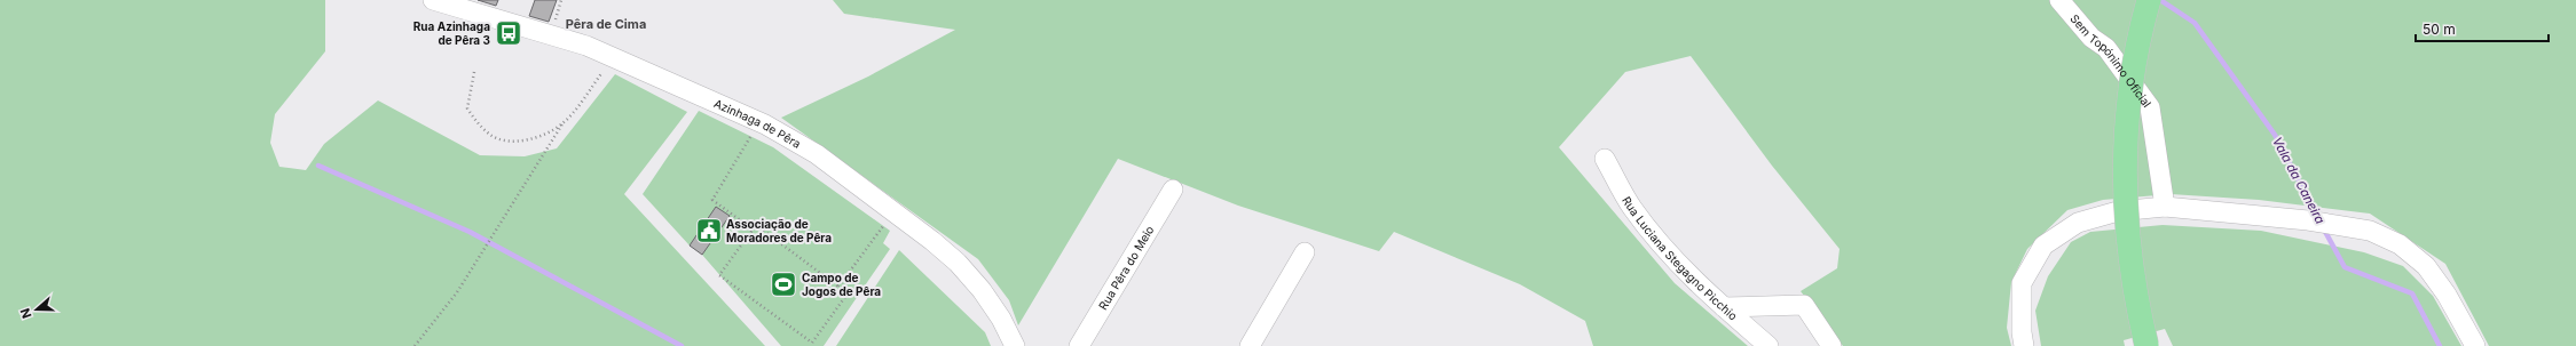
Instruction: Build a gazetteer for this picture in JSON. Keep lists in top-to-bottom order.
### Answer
{
  "streets": {
    "street": [
      "Sem Topónimo Oficial",
      "Azinhaga de Pêra",
      "Rua Luciana Stegagno Picchio",
      "Rua Pêra do Meio"
    ]
  },
  "districts": ["Pêra de Cima"],
  "water": ["Vala da Caneira"],
  "places": {
    "bus stop": ["Rua Azinhaga de Pêra 3"],
    "public building": ["Associação de Moradores de Pêra"],
    "sports": ["Campo de Jogos de Pêra"]
  },
  "scale_bar": "50 m",
  "north": "left"
}
